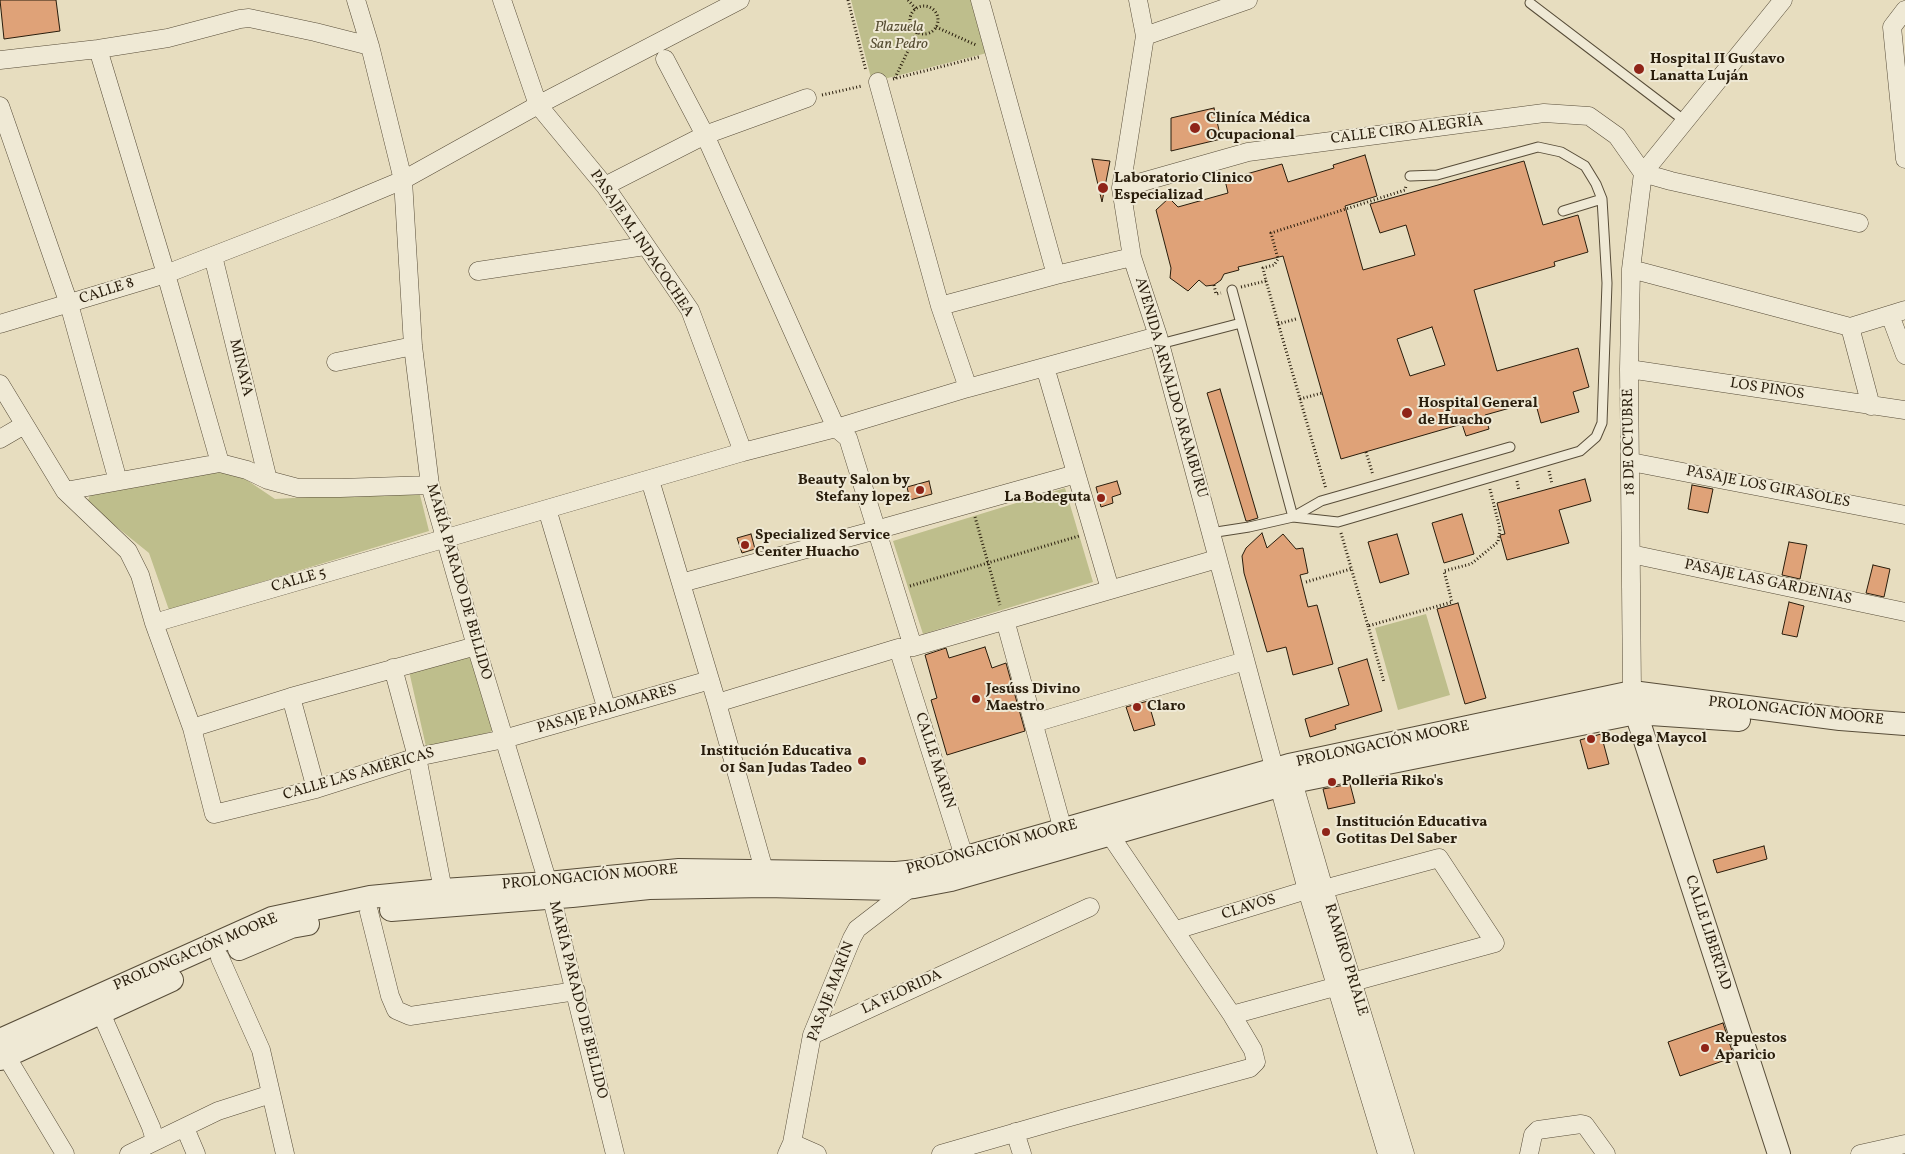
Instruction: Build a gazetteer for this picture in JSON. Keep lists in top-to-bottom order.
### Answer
{
  "streets": {
    "street": [
      "CALLE CIRO ALEGRÍA",
      "PASAJE M. INDACOCHEA",
      "CALLE 8",
      "MINAYA",
      "AVENIDA ARNALDO ARAMBURU",
      "LOS PINOS",
      "18 DE OCTUBRE",
      "PASAJE LOS GIRASOLES",
      "CALLE 5",
      "MARÍA PARADO DE BELLIDO",
      "PASAJE LAS GARDENIAS",
      "PASAJE PALOMARES",
      "PROLONGACIÓN MOORE",
      "CALLE MARIN",
      "CALLE LAS AMÉRICAS",
      "CLAVOS",
      "CALLE LIBERTAD",
      "RAMIRO PRIALE",
      "PASAJE MARÍN",
      "LA FLORIDA"
    ]
  },
  "crossings": [
    ["CALLE CIRO ALEGRÍA", "AVENIDA ARNALDO ARAMBURU"],
    ["CALLE CIRO ALEGRÍA", "18 DE OCTUBRE"],
    ["PASAJE M. INDACOCHEA", "CALLE 8"],
    ["PASAJE M. INDACOCHEA", "CALLE 5"],
    ["CALLE 8", "MINAYA"],
    ["CALLE 8", "MARÍA PARADO DE BELLIDO"],
    ["AVENIDA ARNALDO ARAMBURU", "CALLE 5"],
    ["AVENIDA ARNALDO ARAMBURU", "PROLONGACIÓN MOORE"],
    ["AVENIDA ARNALDO ARAMBURU", "RAMIRO PRIALE"],
    ["LOS PINOS", "18 DE OCTUBRE"],
    ["18 DE OCTUBRE", "PASAJE LOS GIRASOLES"],
    ["18 DE OCTUBRE", "PASAJE LAS GARDENIAS"],
    ["18 DE OCTUBRE", "PROLONGACIÓN MOORE"],
    ["18 DE OCTUBRE", "CALLE LIBERTAD"],
    ["CALLE 5", "MARÍA PARADO DE BELLIDO"],
    ["CALLE 5", "CALLE MARIN"],
    ["MARÍA PARADO DE BELLIDO", "PASAJE PALOMARES"],
    ["MARÍA PARADO DE BELLIDO", "PROLONGACIÓN MOORE"],
    ["MARÍA PARADO DE BELLIDO", "CALLE LAS AMÉRICAS"],
    ["PASAJE PALOMARES", "CALLE LAS AMÉRICAS"],
    ["PROLONGACIÓN MOORE", "CALLE MARIN"],
    ["PROLONGACIÓN MOORE", "CALLE LIBERTAD"],
    ["PROLONGACIÓN MOORE", "RAMIRO PRIALE"],
    ["PROLONGACIÓN MOORE", "PASAJE MARÍN"],
    ["CLAVOS", "RAMIRO PRIALE"],
    ["PASAJE MARÍN", "LA FLORIDA"]
  ],
  "parks": ["Plazuela San Pedro"],
  "places": [
    "Hospital II Gustavo Lanatta Luján",
    "Cliníca Médica Ocupacional",
    "Laboratorio Clinico Especializad",
    "Hospital General de Huacho",
    "Beauty Salon by Stefany lopez",
    "La Bodeguta",
    "Specialized Service Center Huacho",
    "Jesúss Divino Maestro",
    "Claro",
    "Bodega Maycol",
    "Institución Educativa 01 San Judas Tadeo",
    "Polleria Riko's",
    "Institución Educativa Gotitas Del Saber",
    "Repuestos Aparicio"
  ]
}
